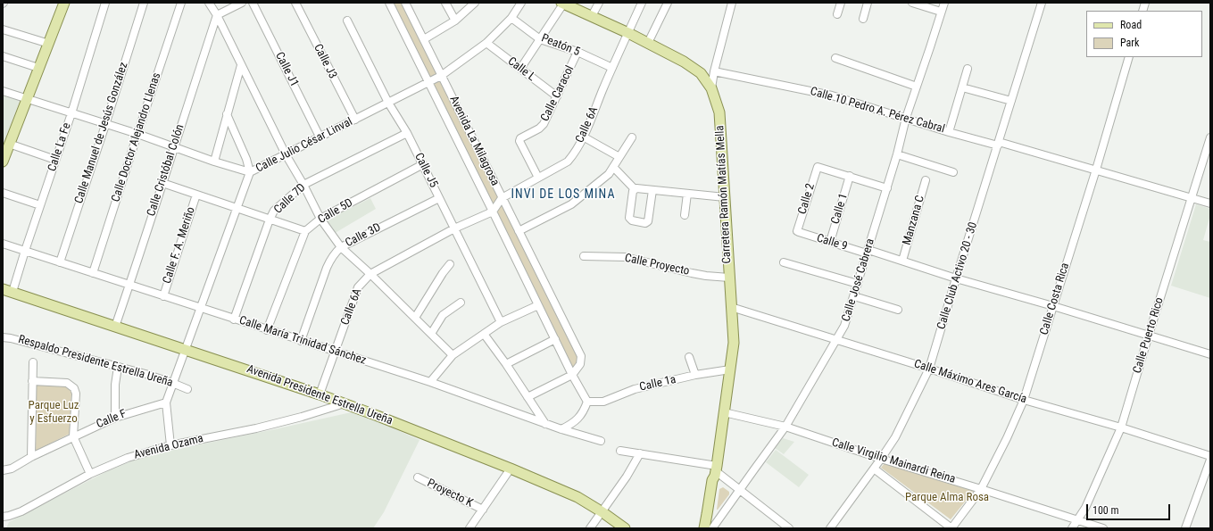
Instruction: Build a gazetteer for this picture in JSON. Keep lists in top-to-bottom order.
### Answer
{
  "streets": {
    "main road": ["Carretera Ramón Matías Mella", "Avenida Presidente Estrella Ureña"],
    "street": [
      "Peatón 5",
      "Calle J3",
      "Calle J1",
      "Calle L",
      "Calle Caracol",
      "Calle 10 Pedro A. Pérez Cabral",
      "Calle 6A",
      "Calle Manuel de Jesús González",
      "Calle Doctor Alejandro Llenas",
      "Avenida La Milagrosa",
      "Calle Julio César Linval",
      "Calle La Fe",
      "Calle Cristóbal Colón",
      "Calle J5",
      "Calle 7D",
      "Calle 2",
      "Calle 1",
      "Calle 5D",
      "Manzana C",
      "Calle 3D",
      "Calle 9",
      "Calle F. A. Meriño",
      "Calle Proyecto",
      "Calle Club Activo 20 - 30",
      "Calle José Cabrera",
      "Calle Costa Rica",
      "Calle Puerto Rico",
      "Calle María Trinidad Sánchez",
      "Respaldo Presidente Estrella Ureña",
      "Calle Máximo Ares García",
      "Calle 1a",
      "Calle F",
      "Avenida Ozama",
      "Calle Virgilio Mainardi Reina",
      "Proyecto K"
    ]
  },
  "crossings": [
    ["Peatón 5", "Calle Caracol"],
    ["Peatón 5", "Calle 6A"],
    ["Peatón 5", "Calle Julio César Linval"],
    ["Calle J3", "Calle Julio César Linval"],
    ["Calle J1", "Calle Julio César Linval"],
    ["Calle L", "Calle Caracol"],
    ["Calle L", "Calle Julio César Linval"],
    ["Calle Caracol", "Calle 6A"],
    ["Calle 10 Pedro A. Pérez Cabral", "Calle Club Activo 20 - 30"],
    ["Calle 10 Pedro A. Pérez Cabral", "Calle José Cabrera"],
    ["Calle 10 Pedro A. Pérez Cabral", "Calle Costa Rica"],
    ["Calle 10 Pedro A. Pérez Cabral", "Calle Puerto Rico"],
    ["Calle 6A", "Avenida La Milagrosa"],
    ["Calle 6A", "Calle J5"],
    ["Calle 6A", "Carretera Ramón Matías Mella"],
    ["Calle 6A", "Calle María Trinidad Sánchez"],
    ["Calle 6A", "Avenida Presidente Estrella Ureña"],
    ["Calle Manuel de Jesús González", "Calle María Trinidad Sánchez"],
    ["Calle Doctor Alejandro Llenas", "Calle María Trinidad Sánchez"],
    ["Avenida La Milagrosa", "Calle Julio César Linval"],
    ["Avenida La Milagrosa", "Calle 1a"],
    ["Calle Julio César Linval", "Calle J5"],
    ["Calle Julio César Linval", "Calle María Trinidad Sánchez"],
    ["Calle Julio César Linval", "Respaldo Presidente Estrella Ureña"],
    ["Calle Julio César Linval", "Avenida Presidente Estrella Ureña"],
    ["Calle Julio César Linval", "Calle F"],
    ["Calle Julio César Linval", "Avenida Ozama"],
    ["Calle La Fe", "Calle María Trinidad Sánchez"],
    ["Calle La Fe", "Avenida Presidente Estrella Ureña"],
    ["Calle Cristóbal Colón", "Calle María Trinidad Sánchez"],
    ["Calle Cristóbal Colón", "Avenida Presidente Estrella Ureña"],
    ["Calle J5", "Calle 7D"],
    ["Calle J5", "Calle 5D"],
    ["Calle J5", "Calle 3D"],
    ["Carretera Ramón Matías Mella", "Calle Proyecto"],
    ["Carretera Ramón Matías Mella", "Calle José Cabrera"],
    ["Carretera Ramón Matías Mella", "Calle Máximo Ares García"],
    ["Carretera Ramón Matías Mella", "Calle 1a"],
    ["Carretera Ramón Matías Mella", "Calle Virgilio Mainardi Reina"],
    ["Calle 7D", "Calle María Trinidad Sánchez"],
    ["Calle 2", "Calle 1"],
    ["Calle 2", "Calle 9"],
    ["Calle 1", "Calle 9"],
    ["Calle 5D", "Calle María Trinidad Sánchez"],
    ["Manzana C", "Calle 9"],
    ["Calle 3D", "Calle María Trinidad Sánchez"],
    ["Calle 9", "Calle Club Activo 20 - 30"],
    ["Calle 9", "Calle José Cabrera"],
    ["Calle 9", "Calle Costa Rica"],
    ["Calle 9", "Calle Puerto Rico"],
    ["Calle F. A. Meriño", "Calle María Trinidad Sánchez"],
    ["Calle Club Activo 20 - 30", "Calle Máximo Ares García"],
    ["Calle Club Activo 20 - 30", "Calle Virgilio Mainardi Reina"],
    ["Calle José Cabrera", "Calle Máximo Ares García"],
    ["Calle José Cabrera", "Calle Virgilio Mainardi Reina"],
    ["Calle Costa Rica", "Calle Máximo Ares García"],
    ["Calle Costa Rica", "Calle Virgilio Mainardi Reina"],
    ["Calle Puerto Rico", "Calle Máximo Ares García"],
    ["Calle Puerto Rico", "Calle Virgilio Mainardi Reina"],
    ["Avenida Presidente Estrella Ureña", "Avenida Ozama"]
  ],
  "districts": ["INVI DE LOS MINA"],
  "parks": ["Parque Luz y Esfuerzo", "Parque Alma Rosa"],
  "legend": ["Road", "Park"],
  "scale_bar": "100 m"
}
